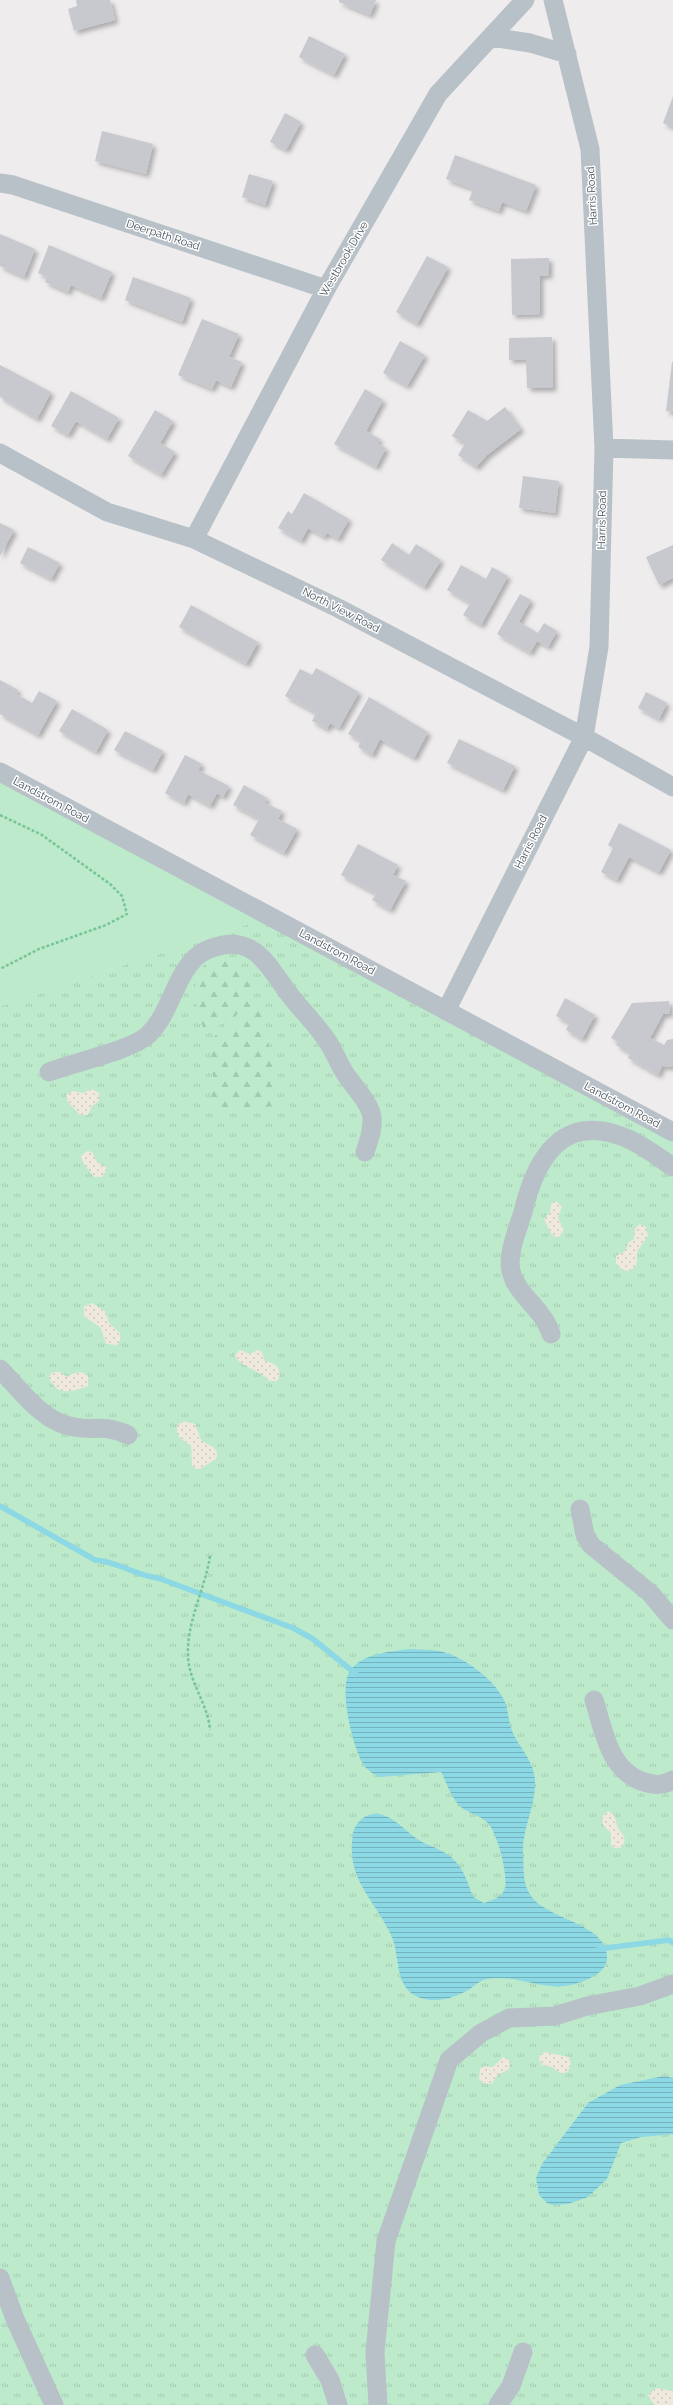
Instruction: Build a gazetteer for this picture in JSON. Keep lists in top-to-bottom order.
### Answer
{
  "streets": {
    "street": [
      "Harris Road",
      "Deerpath Road",
      "Westbrook Drive",
      "North View Road",
      "Landstrom Road"
    ]
  },
  "crossings": [
    ["Harris Road", "North View Road"],
    ["Harris Road", "Landstrom Road"],
    ["Deerpath Road", "Westbrook Drive"],
    ["Westbrook Drive", "North View Road"]
  ]
}
